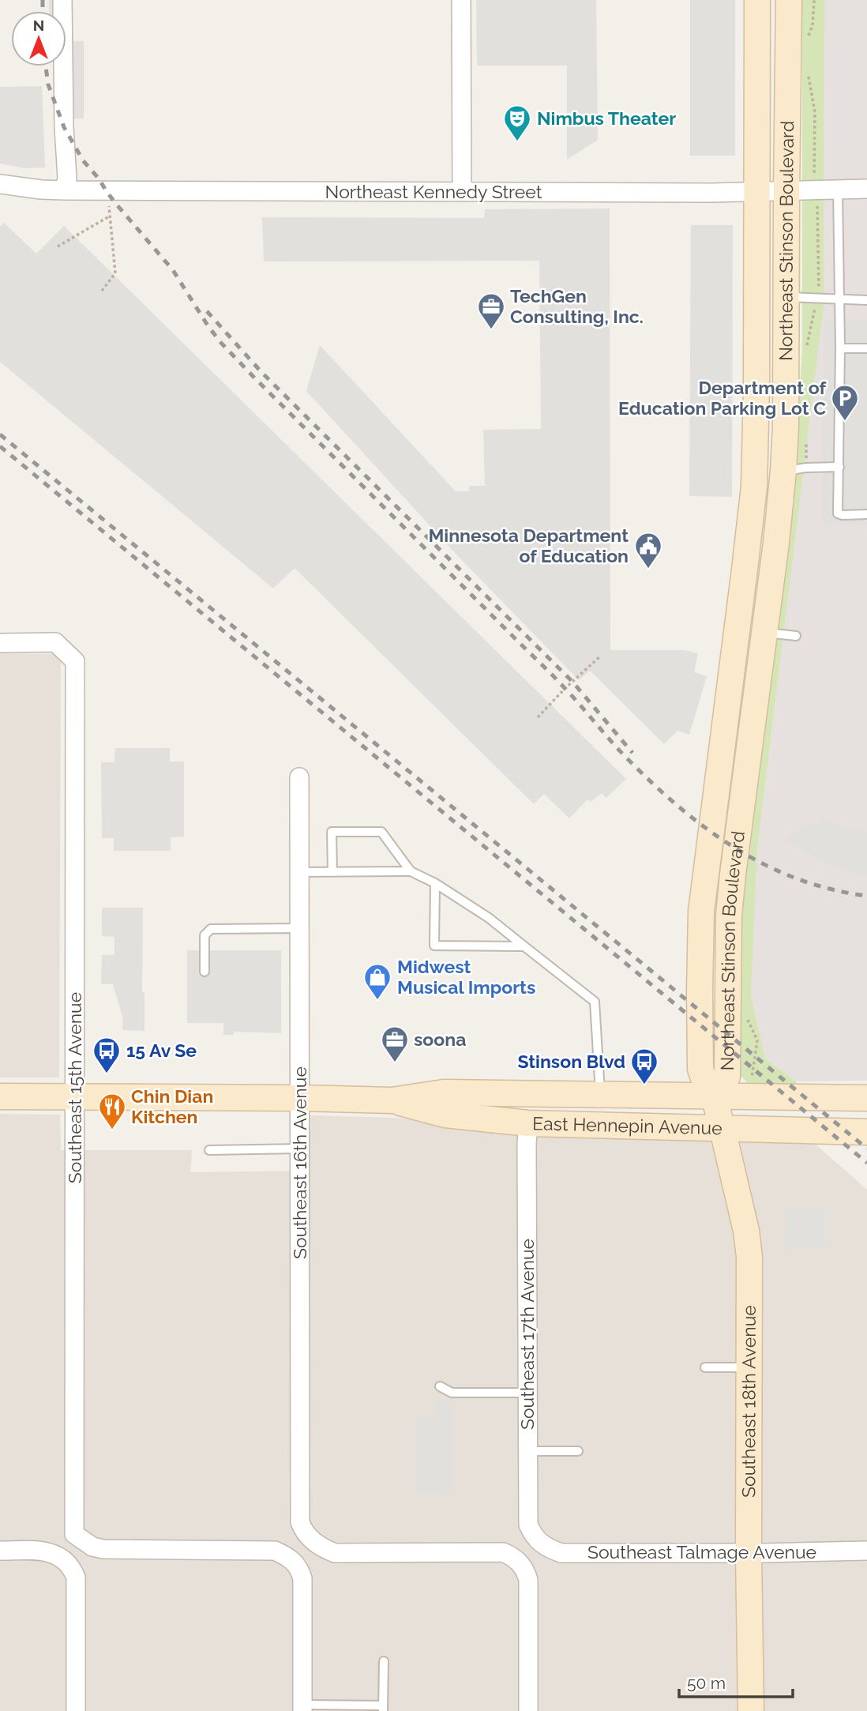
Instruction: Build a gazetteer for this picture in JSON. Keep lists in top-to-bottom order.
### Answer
{
  "streets": {
    "main road": ["Northeast Stinson Boulevard", "East Hennepin Avenue", "Southeast 18th Avenue"],
    "street": [
      "Northeast Kennedy Street",
      "Southeast 15th Avenue",
      "Southeast 16th Avenue",
      "Southeast 17th Avenue",
      "Southeast Talmage Avenue"
    ]
  },
  "crossings": [
    ["Northeast Kennedy Street", "Northeast Stinson Boulevard"],
    ["Northeast Stinson Boulevard", "East Hennepin Avenue"],
    ["Northeast Stinson Boulevard", "Southeast 18th Avenue"],
    ["Southeast 15th Avenue", "East Hennepin Avenue"],
    ["East Hennepin Avenue", "Southeast 16th Avenue"],
    ["East Hennepin Avenue", "Southeast 17th Avenue"],
    ["East Hennepin Avenue", "Southeast 18th Avenue"],
    ["Southeast 17th Avenue", "Southeast Talmage Avenue"],
    ["Southeast 18th Avenue", "Southeast Talmage Avenue"]
  ],
  "places": {
    "theatre": ["Nimbus Theater"],
    "office": ["TechGen Consulting, Inc.", "soona"],
    "parking": ["Department of Education Parking Lot C"],
    "public building": ["Minnesota Department of Education"],
    "shop": ["Midwest Musical Imports"],
    "bus stop": ["15 Av Se", "Stinson Blvd"],
    "restaurant": ["Chin Dian Kitchen"]
  },
  "scale_bar": "50 m",
  "north": "top"
}
